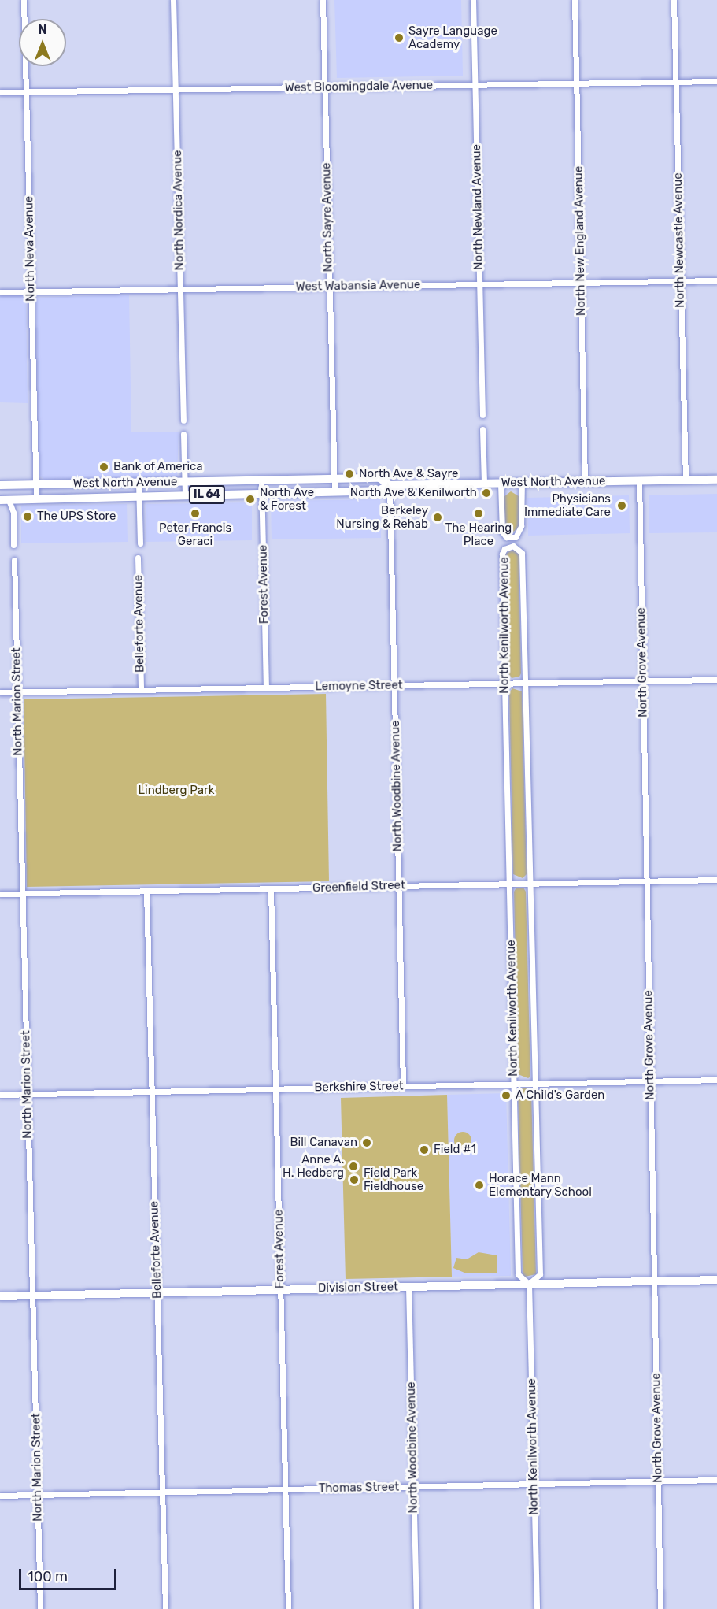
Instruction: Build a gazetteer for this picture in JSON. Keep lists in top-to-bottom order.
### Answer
{
  "streets": {
    "main road": ["West North Avenue", "IL 64", "Division Street"],
    "street": [
      "West Bloomingdale Avenue",
      "North Newland Avenue",
      "North Nordica Avenue",
      "North Sayre Avenue",
      "North Newcastle Avenue",
      "North New England Avenue",
      "North Neva Avenue",
      "West Wabansia Avenue",
      "Forest Avenue",
      "Belleforte Avenue",
      "North Kenilworth Avenue",
      "North Grove Avenue",
      "Lemoyne Street",
      "North Marion Street",
      "North Woodbine Avenue",
      "Greenfield Street",
      "Berkshire Street",
      "Thomas Street"
    ]
  },
  "crossings": [
    ["West Bloomingdale Avenue", "North Newland Avenue"],
    ["West Bloomingdale Avenue", "North Nordica Avenue"],
    ["West Bloomingdale Avenue", "North Sayre Avenue"],
    ["West Bloomingdale Avenue", "North Newcastle Avenue"],
    ["West Bloomingdale Avenue", "North New England Avenue"],
    ["West Bloomingdale Avenue", "North Neva Avenue"],
    ["North Newland Avenue", "West Wabansia Avenue"],
    ["North Nordica Avenue", "West Wabansia Avenue"],
    ["North Sayre Avenue", "West Wabansia Avenue"],
    ["North Sayre Avenue", "West North Avenue"],
    ["North Newcastle Avenue", "West Wabansia Avenue"],
    ["North Newcastle Avenue", "West North Avenue"],
    ["North New England Avenue", "West Wabansia Avenue"],
    ["North New England Avenue", "West North Avenue"],
    ["North Neva Avenue", "West Wabansia Avenue"],
    ["North Neva Avenue", "West North Avenue"],
    ["West North Avenue", "Forest Avenue"],
    ["West North Avenue", "North Grove Avenue"],
    ["West North Avenue", "North Woodbine Avenue"],
    ["Forest Avenue", "Lemoyne Street"],
    ["Forest Avenue", "Greenfield Street"],
    ["Forest Avenue", "Berkshire Street"],
    ["Forest Avenue", "Division Street"],
    ["Forest Avenue", "Thomas Street"],
    ["Belleforte Avenue", "Lemoyne Street"],
    ["Belleforte Avenue", "Greenfield Street"],
    ["Belleforte Avenue", "Berkshire Street"],
    ["Belleforte Avenue", "Division Street"],
    ["Belleforte Avenue", "Thomas Street"],
    ["North Kenilworth Avenue", "Lemoyne Street"],
    ["North Kenilworth Avenue", "Greenfield Street"],
    ["North Kenilworth Avenue", "Berkshire Street"],
    ["North Kenilworth Avenue", "Division Street"],
    ["North Kenilworth Avenue", "Thomas Street"],
    ["North Grove Avenue", "Lemoyne Street"],
    ["North Grove Avenue", "Greenfield Street"],
    ["North Grove Avenue", "Berkshire Street"],
    ["North Grove Avenue", "Division Street"],
    ["North Grove Avenue", "Thomas Street"],
    ["Lemoyne Street", "North Marion Street"],
    ["Lemoyne Street", "North Woodbine Avenue"],
    ["North Marion Street", "Greenfield Street"],
    ["North Marion Street", "Berkshire Street"],
    ["North Marion Street", "Division Street"],
    ["North Marion Street", "Thomas Street"],
    ["North Woodbine Avenue", "Greenfield Street"],
    ["North Woodbine Avenue", "Berkshire Street"],
    ["North Woodbine Avenue", "Division Street"],
    ["North Woodbine Avenue", "Thomas Street"]
  ],
  "parks": ["Lindberg Park"],
  "places": [
    "Sayre Language Academy",
    "Bank of America",
    "North Ave & Sayre",
    "North Ave & Kenilworth",
    "North Ave & Forest",
    "Physicians Immediate Care",
    "Peter Francis Geraci",
    "The Hearing Place",
    "The UPS Store",
    "Berkeley Nursing & Rehab",
    "A Child's Garden",
    "Bill Canavan",
    "Field #1",
    "Anne A. H. Hedberg",
    "Field Park Fieldhouse",
    "Horace Mann Elementary School"
  ],
  "scale_bar": "100 m",
  "north": "top"
}
